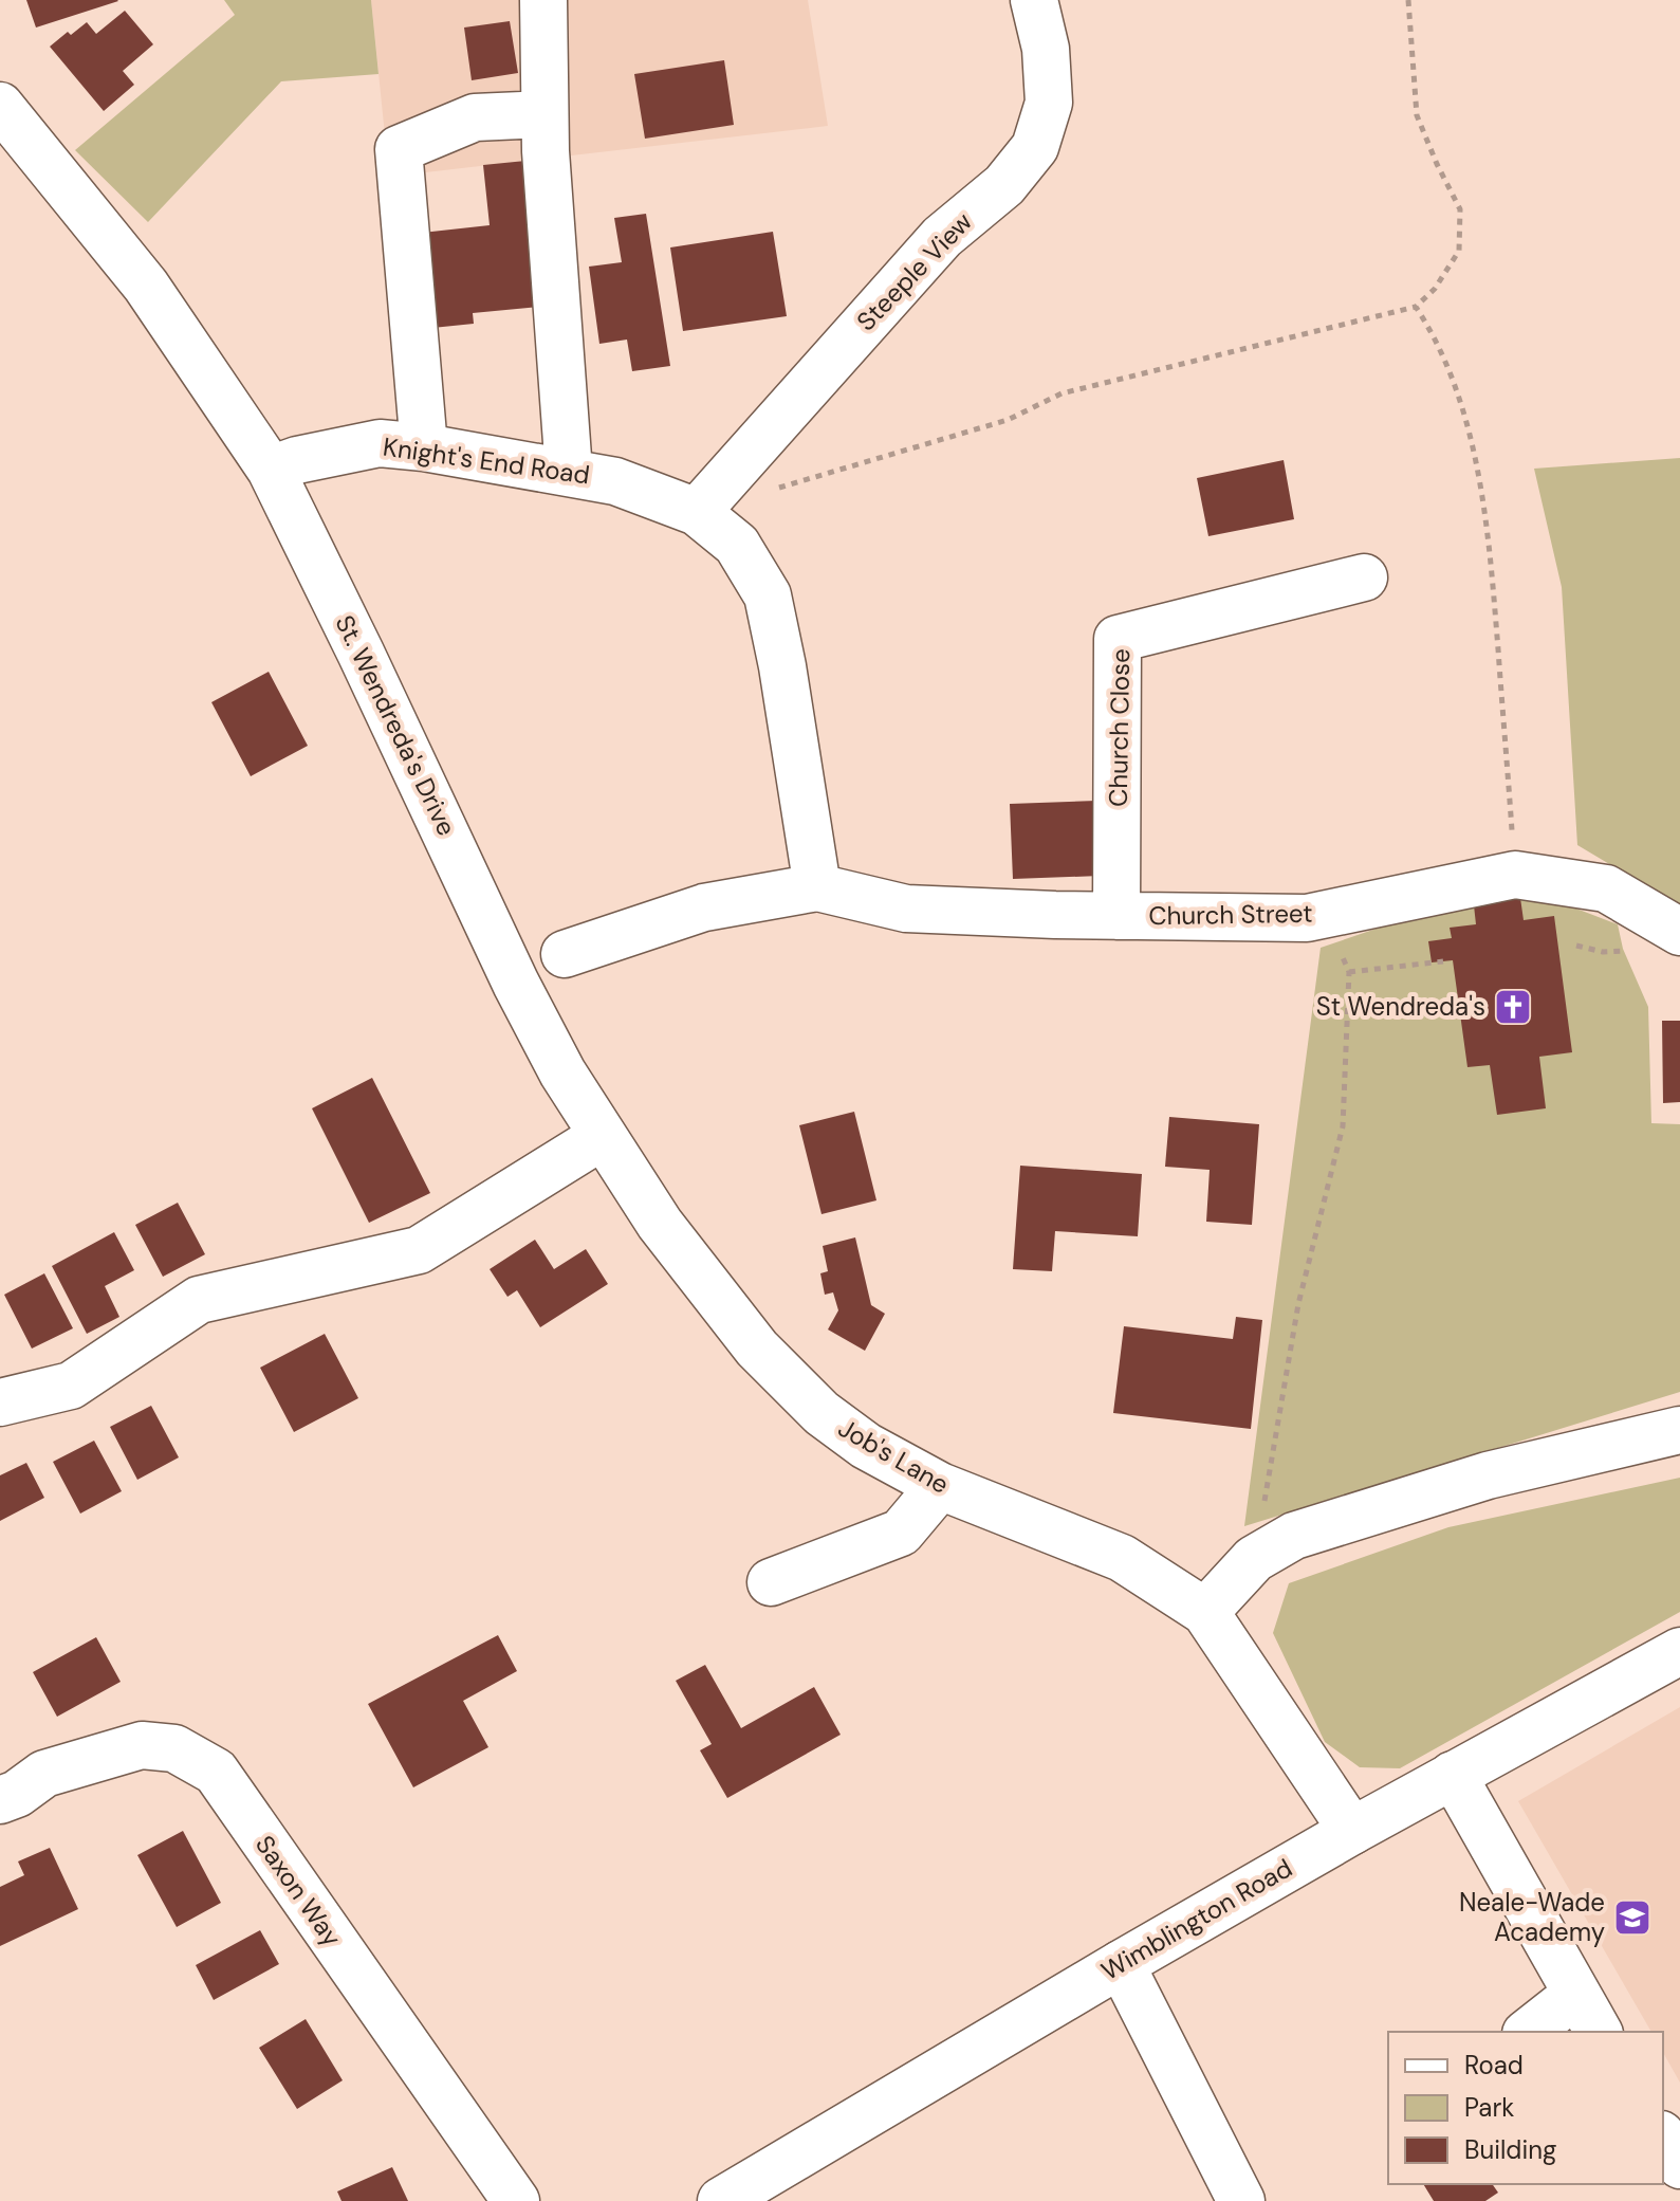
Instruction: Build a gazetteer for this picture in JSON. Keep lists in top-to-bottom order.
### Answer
{
  "streets": {
    "street": [
      "Steeple View",
      "Knight's End Road",
      "St. Wendreda's Drive",
      "Church Close",
      "Church Street",
      "Job's Lane",
      "Saxon Way",
      "Wimblington Road"
    ]
  },
  "crossings": [
    ["Steeple View", "Knight's End Road"],
    ["Knight's End Road", "St. Wendreda's Drive"],
    ["Knight's End Road", "Church Street"],
    ["St. Wendreda's Drive", "Job's Lane"],
    ["Church Close", "Church Street"],
    ["Job's Lane", "Wimblington Road"]
  ],
  "places": {
    "church": ["St Wendreda's"],
    "school or university": ["Neale-Wade Academy"]
  },
  "legend": ["Road", "Park", "Building"]
}
